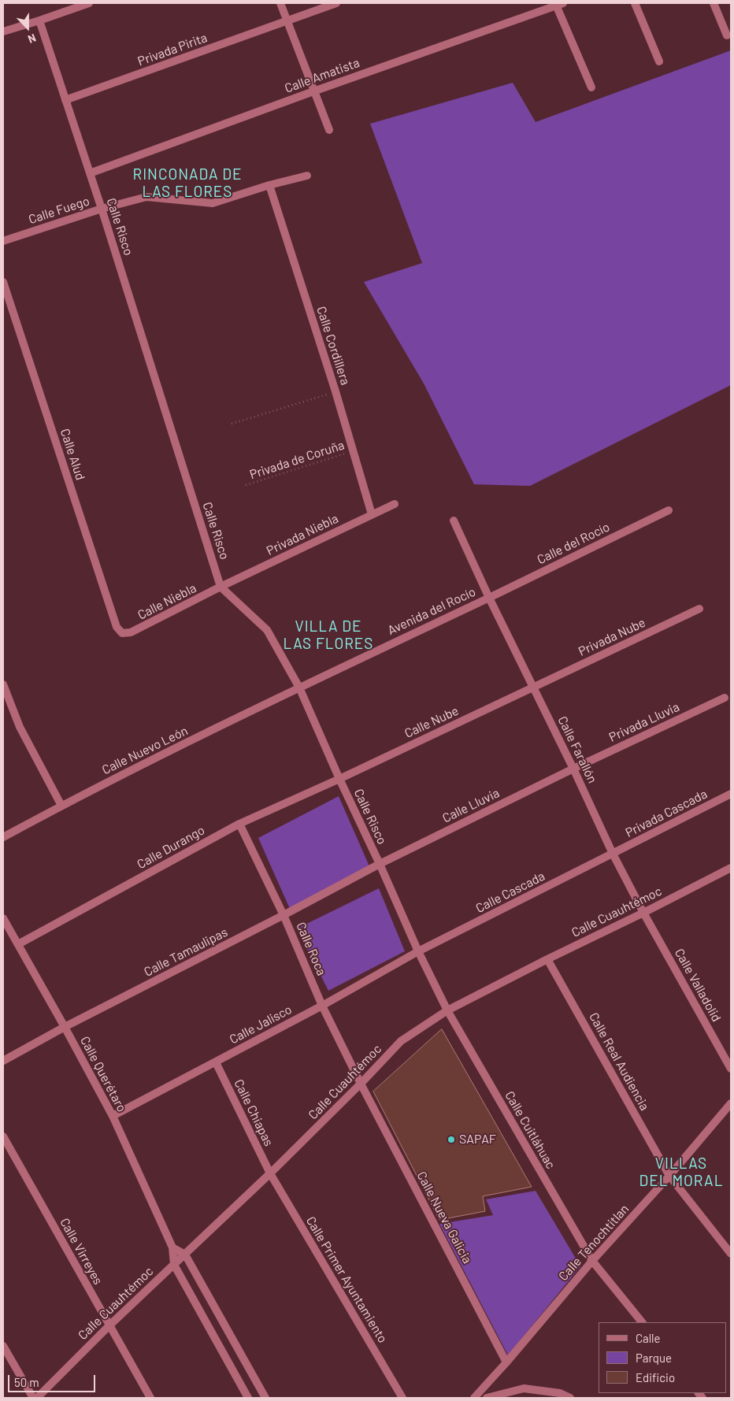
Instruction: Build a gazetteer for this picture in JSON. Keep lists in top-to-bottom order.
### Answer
{
  "streets": {
    "street": [
      "Privada Pirita",
      "Calle Amatista",
      "Calle Fuego",
      "Calle Risco",
      "Calle Cordillera",
      "Calle Alud",
      "Privada Niebla",
      "Calle del Rocío",
      "Calle Niebla",
      "Avenida del Rocío",
      "Privada Nube",
      "Calle Nube",
      "Privada Lluvia",
      "Calle Farallón",
      "Calle Nuevo León",
      "Calle Lluvia",
      "Privada Cascada",
      "Calle Durango",
      "Calle Cascada",
      "Calle Cuauhtémoc",
      "Calle Roca",
      "Calle Tamaulipas",
      "Calle Valladolid",
      "Calle Jalisco",
      "Calle Real Audiencia",
      "Calle Querétaro",
      "Calle Chiapas",
      "Calle Cuitláhuac",
      "Calle Nueva Galicia",
      "Calle Tenochtitlan",
      "Calle Virreyes",
      "Calle Primer Ayuntamiento"
    ],
    "path": ["Privada de Coruña"]
  },
  "crossings": [
    ["Privada Pirita", "Calle Risco"],
    ["Calle Amatista", "Calle Risco"],
    ["Calle Fuego", "Calle Risco"],
    ["Calle Fuego", "Calle Cordillera"],
    ["Calle Risco", "Privada Niebla"],
    ["Calle Risco", "Calle Niebla"],
    ["Calle Risco", "Avenida del Rocío"],
    ["Calle Risco", "Calle Nube"],
    ["Calle Risco", "Calle Nuevo León"],
    ["Calle Risco", "Calle Lluvia"],
    ["Calle Risco", "Calle Durango"],
    ["Calle Risco", "Calle Cascada"],
    ["Calle Risco", "Calle Cuauhtémoc"],
    ["Calle Risco", "Calle Tamaulipas"],
    ["Calle Risco", "Calle Jalisco"],
    ["Calle Risco", "Calle Cuitláhuac"],
    ["Calle Cordillera", "Privada de Coruña"],
    ["Calle Cordillera", "Privada Niebla"],
    ["Calle Alud", "Calle Niebla"],
    ["Privada Niebla", "Calle Niebla"],
    ["Calle del Rocío", "Avenida del Rocío"],
    ["Calle del Rocío", "Calle Farallón"],
    ["Avenida del Rocío", "Calle Farallón"],
    ["Avenida del Rocío", "Calle Nuevo León"],
    ["Privada Nube", "Calle Nube"],
    ["Privada Nube", "Calle Farallón"],
    ["Calle Nube", "Calle Farallón"],
    ["Calle Nube", "Calle Durango"],
    ["Privada Lluvia", "Calle Farallón"],
    ["Privada Lluvia", "Calle Lluvia"],
    ["Calle Farallón", "Calle Lluvia"],
    ["Calle Farallón", "Privada Cascada"],
    ["Calle Farallón", "Calle Cascada"],
    ["Calle Farallón", "Calle Cuauhtémoc"],
    ["Calle Farallón", "Calle Valladolid"],
    ["Calle Lluvia", "Calle Tamaulipas"],
    ["Privada Cascada", "Calle Cascada"],
    ["Calle Durango", "Calle Roca"],
    ["Calle Durango", "Calle Querétaro"],
    ["Calle Cascada", "Calle Jalisco"],
    ["Calle Cuauhtémoc", "Calle Roca"],
    ["Calle Cuauhtémoc", "Calle Valladolid"],
    ["Calle Cuauhtémoc", "Calle Real Audiencia"],
    ["Calle Cuauhtémoc", "Calle Querétaro"],
    ["Calle Cuauhtémoc", "Calle Chiapas"],
    ["Calle Cuauhtémoc", "Calle Cuitláhuac"],
    ["Calle Cuauhtémoc", "Calle Nueva Galicia"],
    ["Calle Cuauhtémoc", "Calle Virreyes"],
    ["Calle Cuauhtémoc", "Calle Primer Ayuntamiento"],
    ["Calle Roca", "Calle Tamaulipas"],
    ["Calle Roca", "Calle Jalisco"],
    ["Calle Roca", "Calle Nueva Galicia"],
    ["Calle Tamaulipas", "Calle Querétaro"],
    ["Calle Jalisco", "Calle Querétaro"],
    ["Calle Jalisco", "Calle Chiapas"],
    ["Calle Real Audiencia", "Calle Tenochtitlan"],
    ["Calle Chiapas", "Calle Primer Ayuntamiento"],
    ["Calle Cuitláhuac", "Calle Tenochtitlan"],
    ["Calle Nueva Galicia", "Calle Tenochtitlan"]
  ],
  "districts": ["RINCONADA DE LAS FLORES", "VILLA DE LAS FLORES", "VILLAS DEL MORAL"],
  "places": ["SAPAF"],
  "legend": ["Calle", "Parque", "Edificio"],
  "scale_bar": "50 m",
  "north": "bottom"
}
